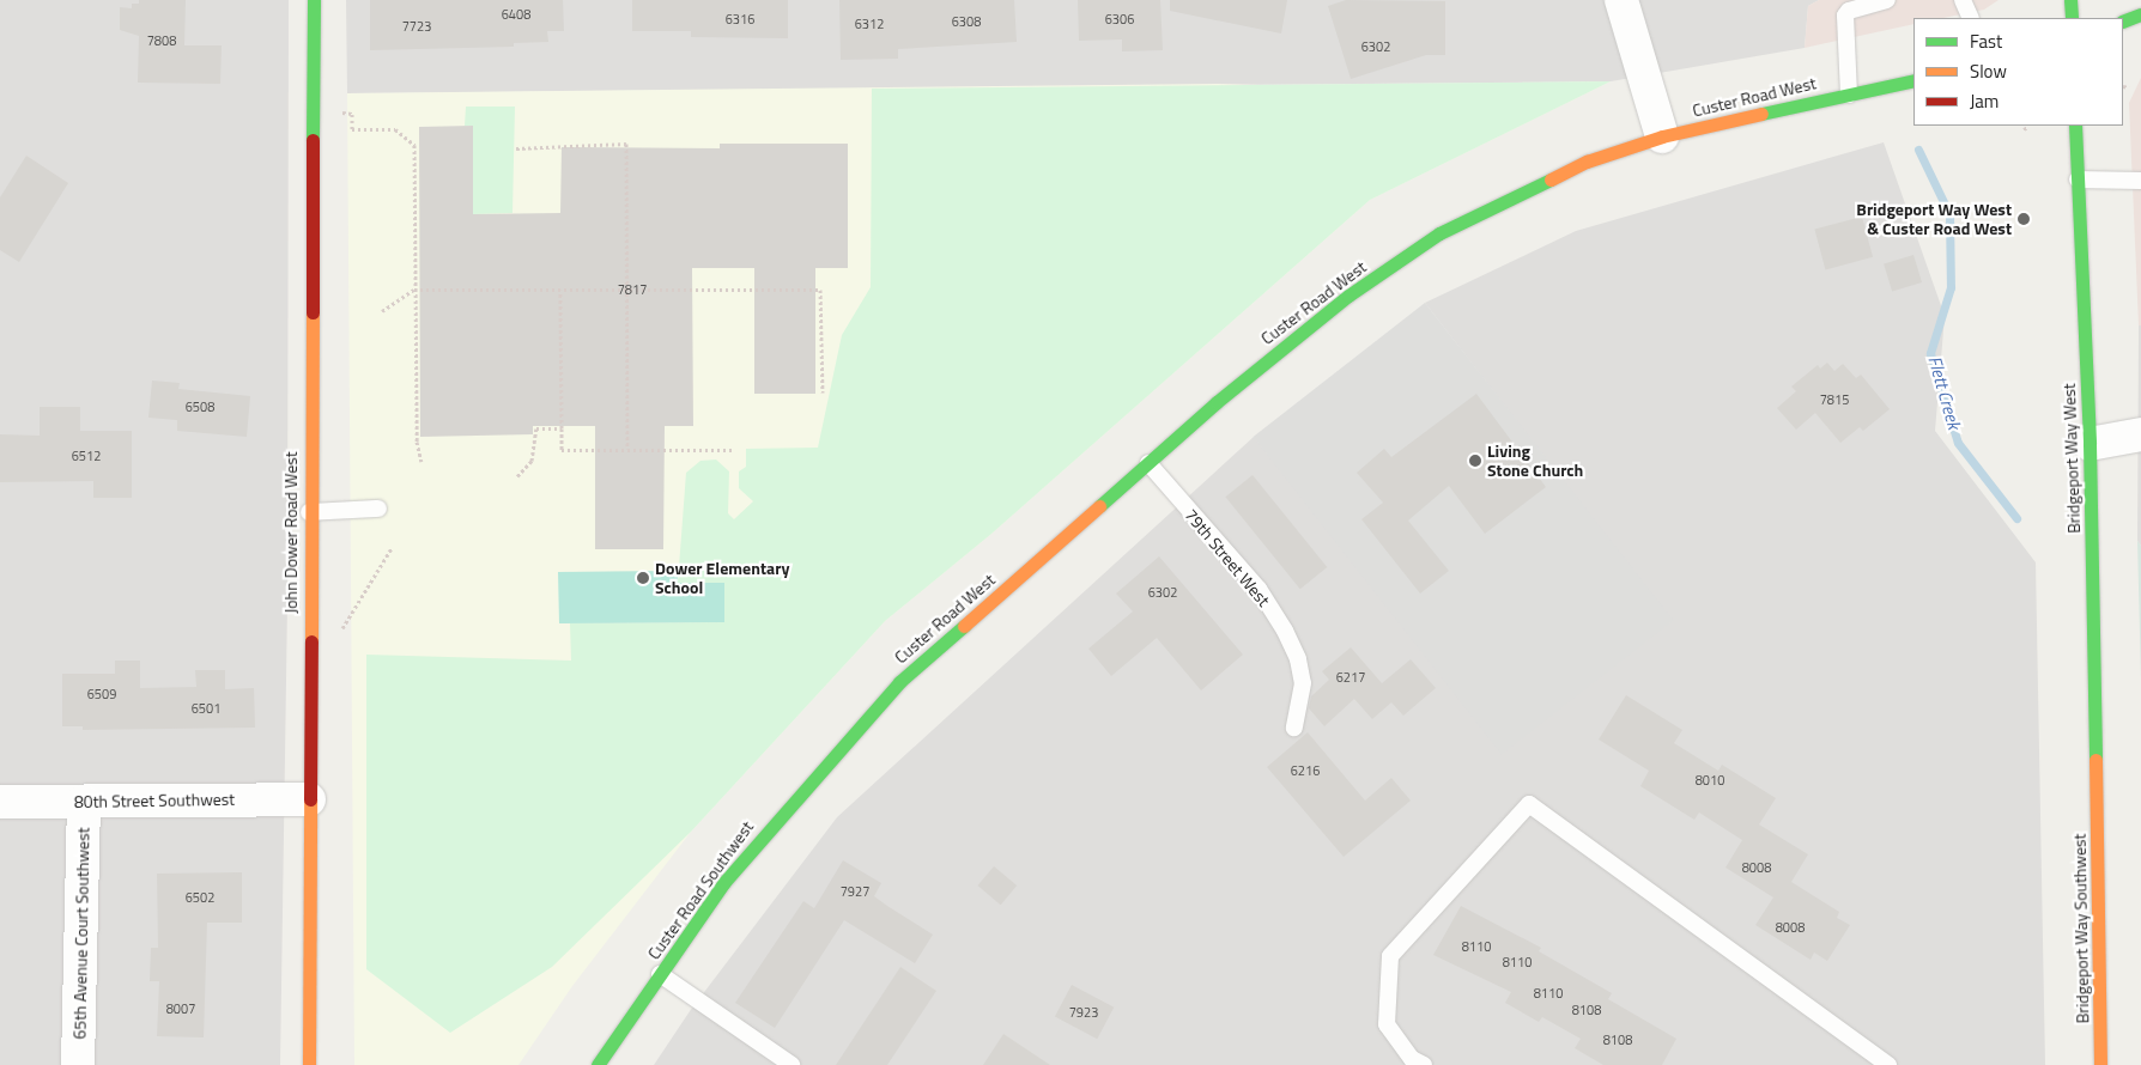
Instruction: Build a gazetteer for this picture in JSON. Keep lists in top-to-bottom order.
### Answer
{
  "streets": {
    "main road": [
      "Custer Road West",
      "Bridgeport Way West",
      "John Dower Road West",
      "Custer Road Southwest",
      "Bridgeport Way Southwest"
    ],
    "street": ["80th Street Southwest", "65th Avenue Court Southwest"],
    "lane": ["79th Street West"]
  },
  "crossings": [
    ["Custer Road West", "79th Street West"],
    ["Custer Road West", "Custer Road Southwest"],
    ["Bridgeport Way West", "Bridgeport Way Southwest"],
    ["John Dower Road West", "80th Street Southwest"],
    ["80th Street Southwest", "65th Avenue Court Southwest"]
  ],
  "water": ["Flett Creek"],
  "places": ["Bridgeport Way West & Custer Road West", "Living Stone Church", "Dower Elementary School"],
  "house_numbers": [
    "6408",
    "6316",
    "6306",
    "6308",
    "6312",
    "7723",
    "7808",
    "6302",
    "7817",
    "7815",
    "6508",
    "6512",
    "6302",
    "6217",
    "6509",
    "6501",
    "6216",
    "8010",
    "8008",
    "7927",
    "6502",
    "8008",
    "8110",
    "8110",
    "8110",
    "8007",
    "8108",
    "7923",
    "8108"
  ],
  "legend": ["Fast", "Slow", "Jam"]
}
